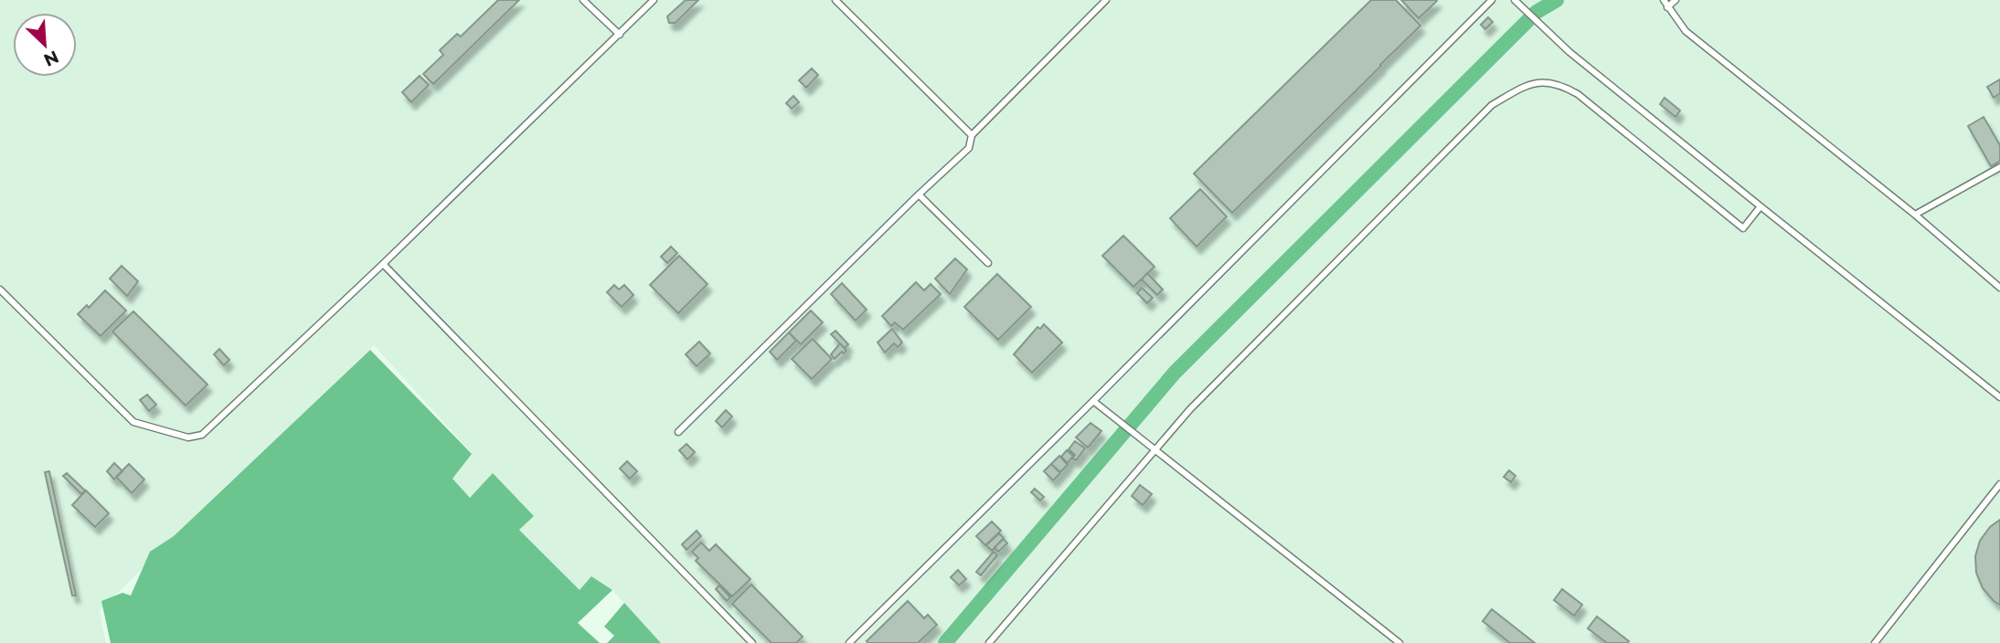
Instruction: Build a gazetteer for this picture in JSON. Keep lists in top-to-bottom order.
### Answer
{
  "north": "bottom right"
}
